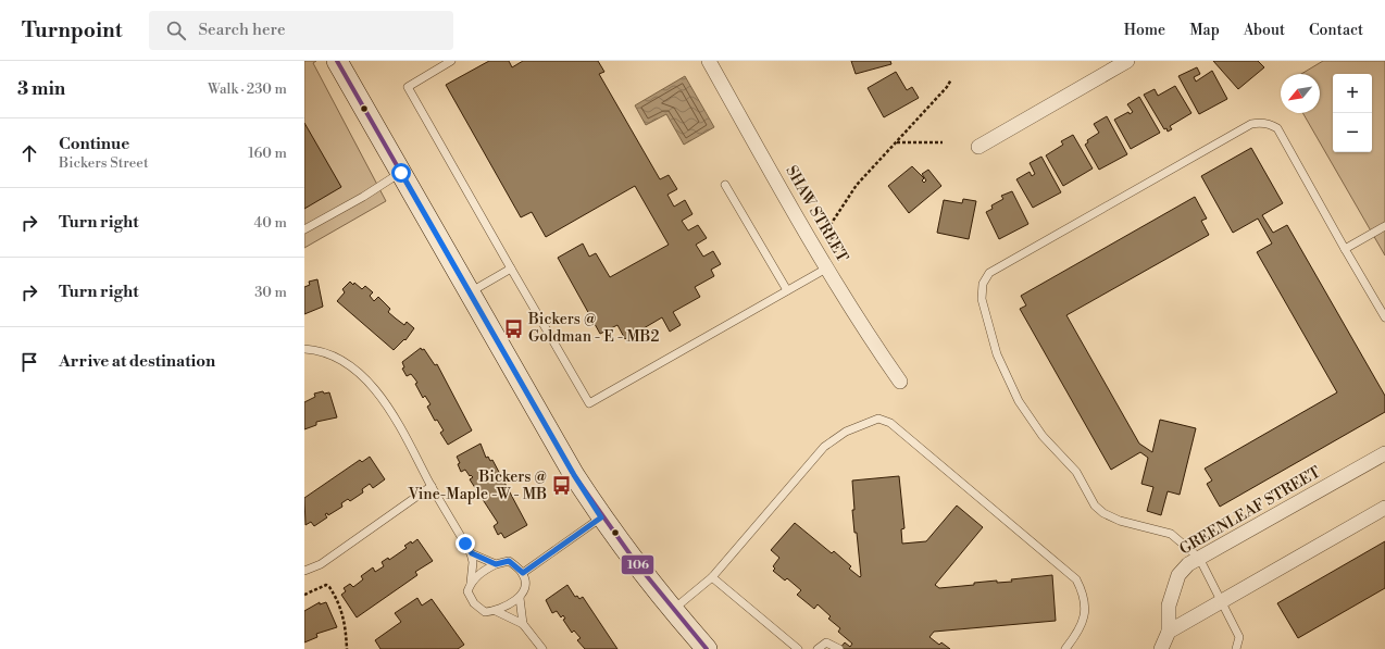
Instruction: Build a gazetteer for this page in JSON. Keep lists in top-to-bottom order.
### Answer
{
  "streets": {
    "street": ["SHAW STREET", "GREENLEAF STREET"]
  },
  "places": {
    "bus stop": ["Bickers @ Goldman - E - MB2", "Bickers @ Vine-Maple -W - MB"]
  },
  "lines": ["transit line 106"],
  "north": "bottom left",
  "page": {
    "header": "Turnpoint",
    "search": "Search here",
    "nav": [
      "Home",
      "Map",
      "About",
      "Contact"
    ],
    "heading": ["3 min", "Walk · 230 m"],
    "map_buttons": ["+", "−"],
    "list": [
      ["Continue", "Bickers Street", "160 m"],
      ["Turn right", "40 m"],
      ["Turn right", "30 m"],
      "Arrive at destination"
    ]
  }
}
